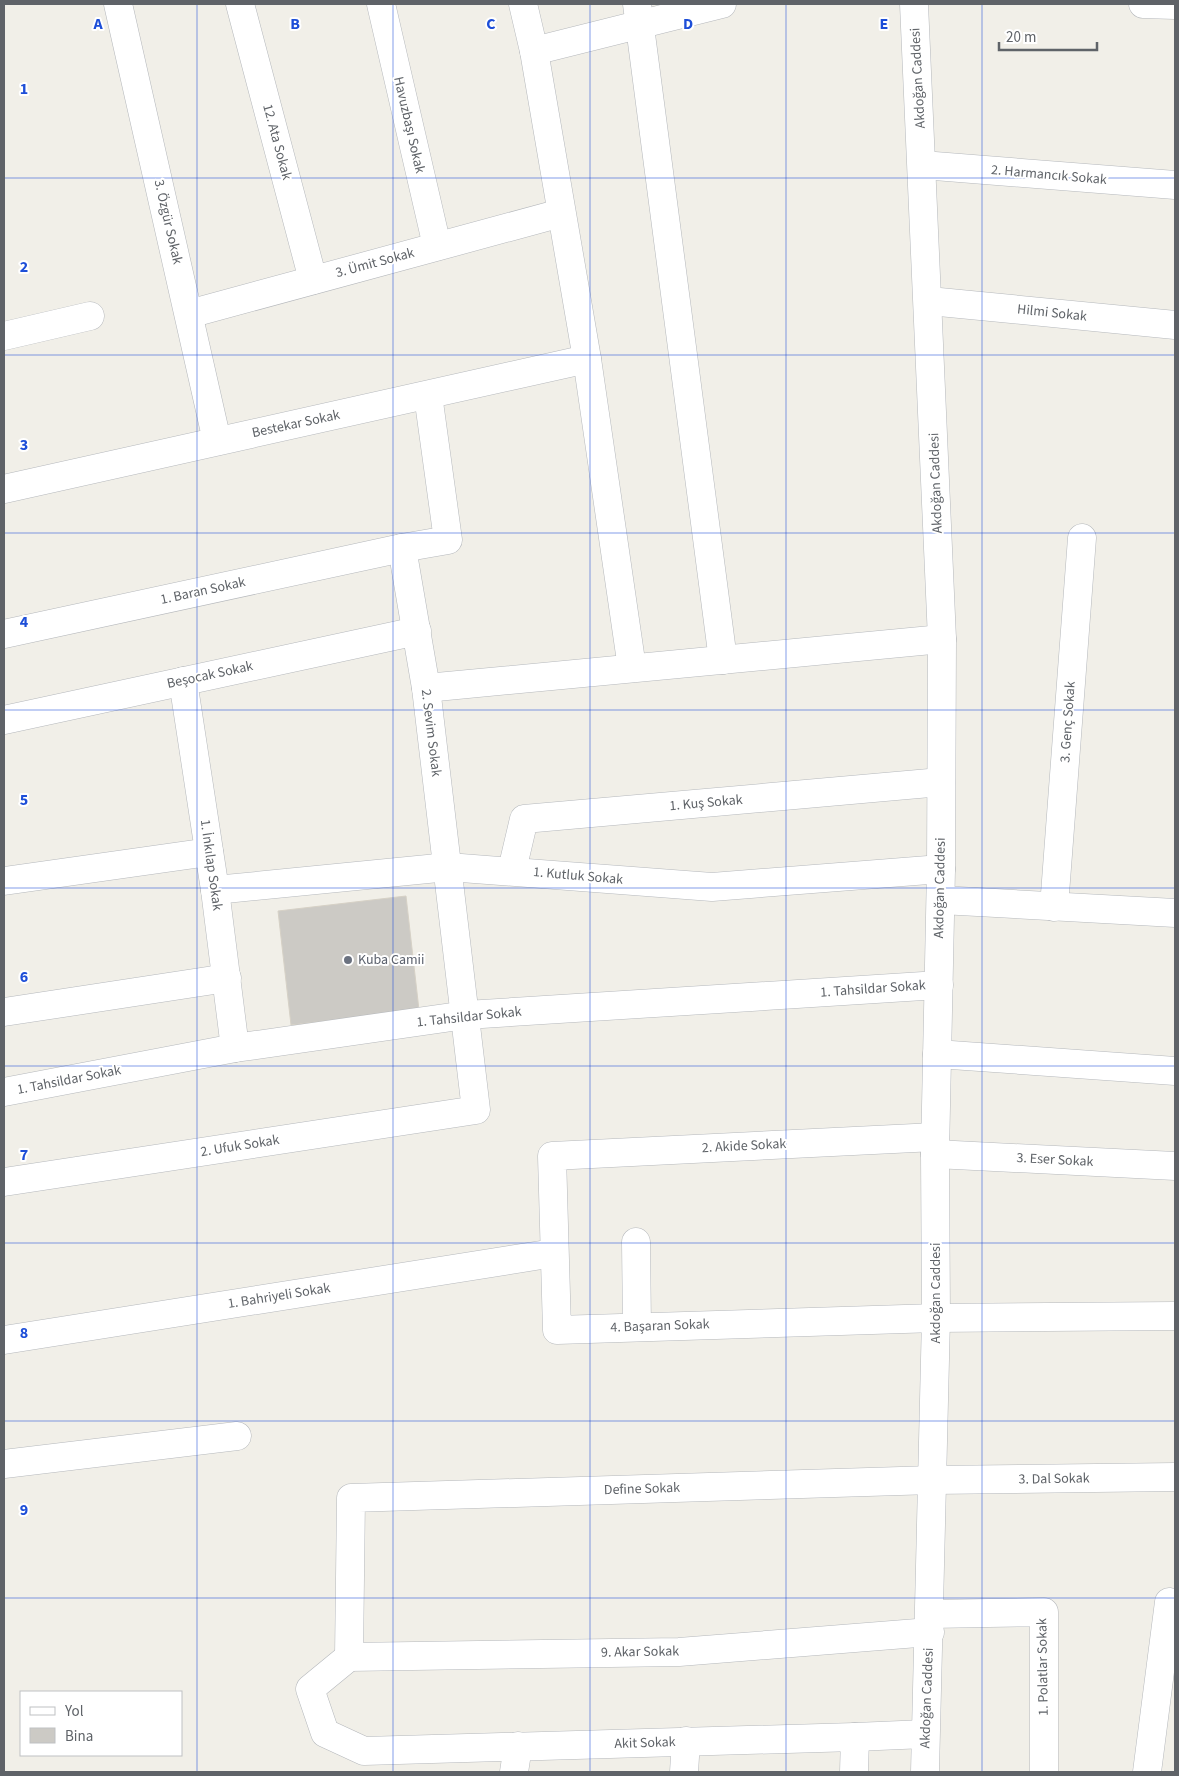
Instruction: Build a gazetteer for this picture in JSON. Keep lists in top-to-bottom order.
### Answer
{
  "streets": {
    "street": [
      "Akdoğan Caddesi",
      "Havuzbaşı Sokak",
      "12. Ata Sokak",
      "2. Harmancık Sokak",
      "3. Özgür Sokak",
      "3. Ümit Sokak",
      "Hilmi Sokak",
      "Bestekar Sokak",
      "1. Baran Sokak",
      "Beşocak Sokak",
      "3. Genç Sokak",
      "2. Sevim Sokak",
      "1. Kuş Sokak",
      "1. İnkılap Sokak",
      "1. Kutluk Sokak",
      "1. Tahsildar Sokak",
      "2. Ufuk Sokak",
      "2. Akide Sokak",
      "3. Eser Sokak",
      "1. Bahriyeli Sokak",
      "4. Başaran Sokak",
      "3. Dal Sokak",
      "Define Sokak",
      "9. Akar Sokak",
      "1. Polatlar Sokak",
      "Akit Sokak"
    ]
  },
  "crossings": [
    ["Akdoğan Caddesi", "2. Harmancık Sokak"],
    ["Akdoğan Caddesi", "Hilmi Sokak"],
    ["Akdoğan Caddesi", "1. Kuş Sokak"],
    ["Akdoğan Caddesi", "1. Kutluk Sokak"],
    ["Akdoğan Caddesi", "1. Tahsildar Sokak"],
    ["Akdoğan Caddesi", "2. Akide Sokak"],
    ["Akdoğan Caddesi", "3. Eser Sokak"],
    ["Akdoğan Caddesi", "4. Başaran Sokak"],
    ["Akdoğan Caddesi", "3. Dal Sokak"],
    ["Akdoğan Caddesi", "Define Sokak"],
    ["Akdoğan Caddesi", "9. Akar Sokak"],
    ["Akdoğan Caddesi", "1. Polatlar Sokak"],
    ["Akdoğan Caddesi", "Akit Sokak"],
    ["Havuzbaşı Sokak", "3. Ümit Sokak"],
    ["12. Ata Sokak", "3. Ümit Sokak"],
    ["3. Özgür Sokak", "3. Ümit Sokak"],
    ["3. Özgür Sokak", "Bestekar Sokak"],
    ["1. Baran Sokak", "2. Sevim Sokak"],
    ["Beşocak Sokak", "2. Sevim Sokak"],
    ["Beşocak Sokak", "1. İnkılap Sokak"],
    ["2. Sevim Sokak", "1. Kutluk Sokak"],
    ["2. Sevim Sokak", "1. Tahsildar Sokak"],
    ["2. Sevim Sokak", "2. Ufuk Sokak"],
    ["1. Kuş Sokak", "1. Kutluk Sokak"],
    ["1. İnkılap Sokak", "1. Kutluk Sokak"],
    ["1. İnkılap Sokak", "1. Tahsildar Sokak"],
    ["2. Akide Sokak", "3. Eser Sokak"],
    ["2. Akide Sokak", "4. Başaran Sokak"],
    ["1. Bahriyeli Sokak", "4. Başaran Sokak"],
    ["3. Dal Sokak", "Define Sokak"],
    ["Define Sokak", "9. Akar Sokak"],
    ["9. Akar Sokak", "1. Polatlar Sokak"]
  ],
  "places": ["Kuba Camii"],
  "legend": ["Yol", "Bina"],
  "scale_bar": "20 m",
  "grid": {
    "columns": [
      "A",
      "B",
      "C",
      "D",
      "E"
    ],
    "rows": [
      "1",
      "2",
      "3",
      "4",
      "5",
      "6",
      "7",
      "8",
      "9"
    ]
  }
}
